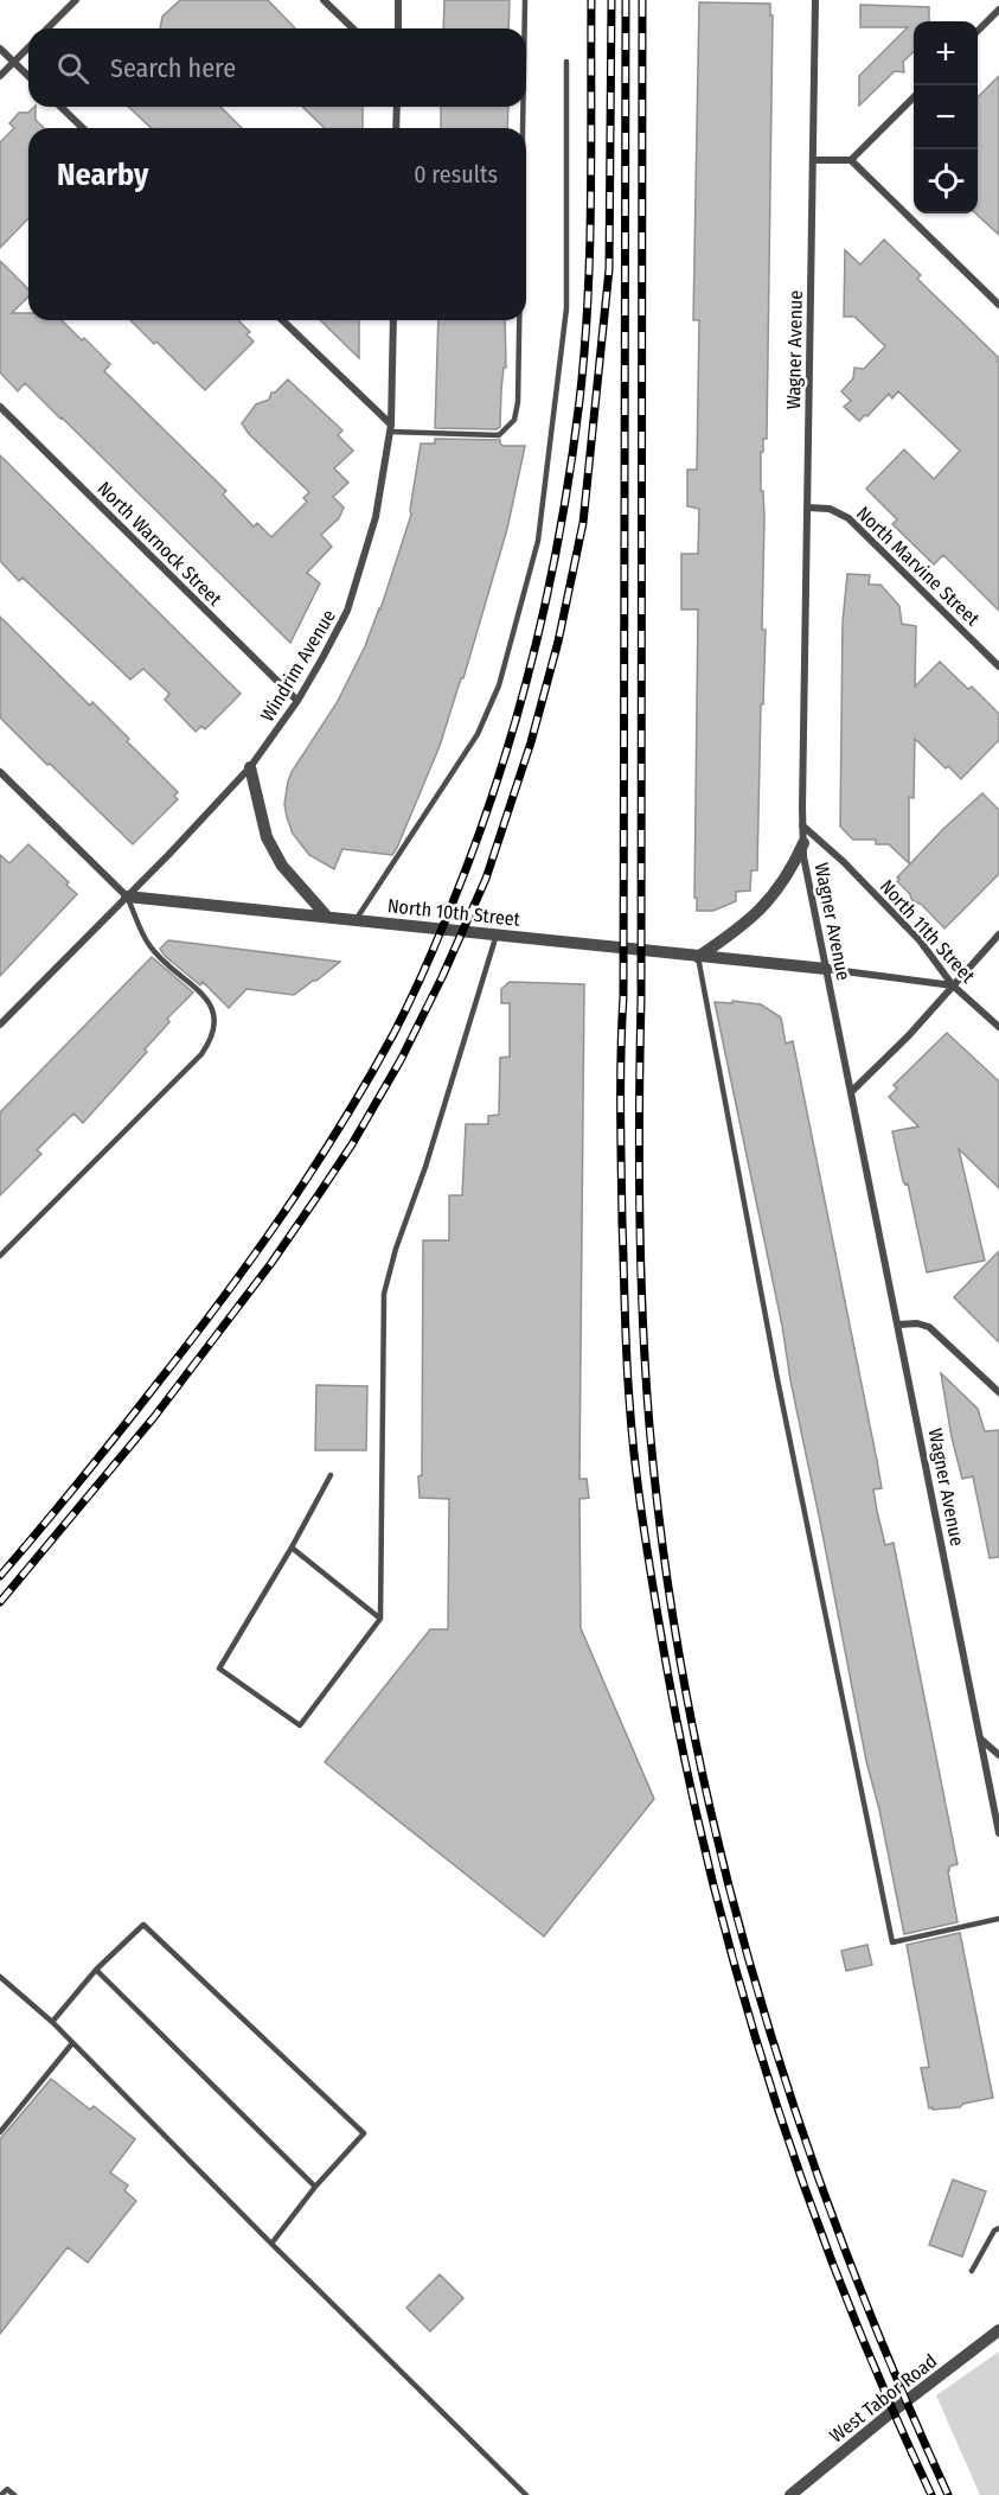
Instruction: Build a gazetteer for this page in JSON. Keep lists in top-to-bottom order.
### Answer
{
  "streets": {
    "street": [
      "Wagner Avenue",
      "North Warnock Street",
      "North Marvine Street",
      "Windrim Avenue",
      "North 10th Street",
      "North 11th Street",
      "West Tabor Road"
    ]
  },
  "crossings": [
    ["Wagner Avenue", "North Marvine Street"],
    ["Wagner Avenue", "North 10th Street"],
    ["Wagner Avenue", "North 11th Street"],
    ["North Warnock Street", "Windrim Avenue"],
    ["Windrim Avenue", "North 10th Street"],
    ["North 10th Street", "North 11th Street"]
  ],
  "page": {
    "map_buttons": ["+", "−"],
    "search": "Search here",
    "heading": ["Nearby", "0 results"]
  }
}
